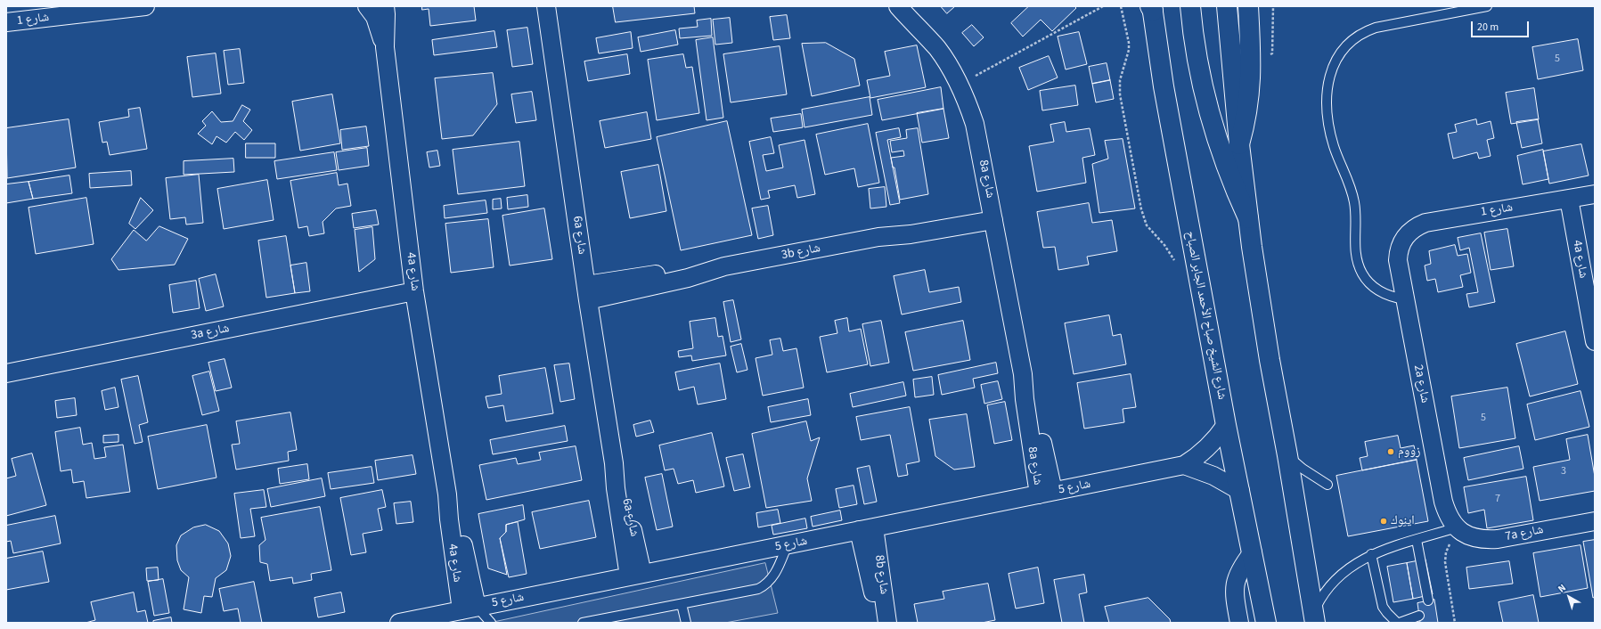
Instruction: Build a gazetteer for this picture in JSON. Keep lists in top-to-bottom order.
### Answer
{
  "streets": {
    "main road": ["شارع الشيخ صباح الأحمد الجابر الصباح"],
    "street": [
      "شارع 1",
      "8a شارع",
      "6a شارع",
      "3b شارع",
      "4a شارع",
      "3a شارع",
      "2a شارع",
      "شارع 5",
      "7a شارع",
      "8b شارع"
    ]
  },
  "crossings": [
    ["شارع 1", "4a شارع"],
    ["شارع 1", "2a شارع"],
    ["8a شارع", "3b شارع"],
    ["8a شارع", "شارع 5"],
    ["6a شارع", "3b شارع"],
    ["6a شارع", "شارع 5"],
    ["4a شارع", "3a شارع"],
    ["4a شارع", "شارع 5"],
    ["شارع الشيخ صباح الأحمد الجابر الصباح", "شارع 5"],
    ["2a شارع", "7a شارع"],
    ["شارع 5", "8b شارع"]
  ],
  "places": ["زووم", "اينوك"],
  "house_numbers": [
    "5",
    "5",
    "3",
    "7"
  ],
  "scale_bar": "20 m",
  "north": "top left"
}
